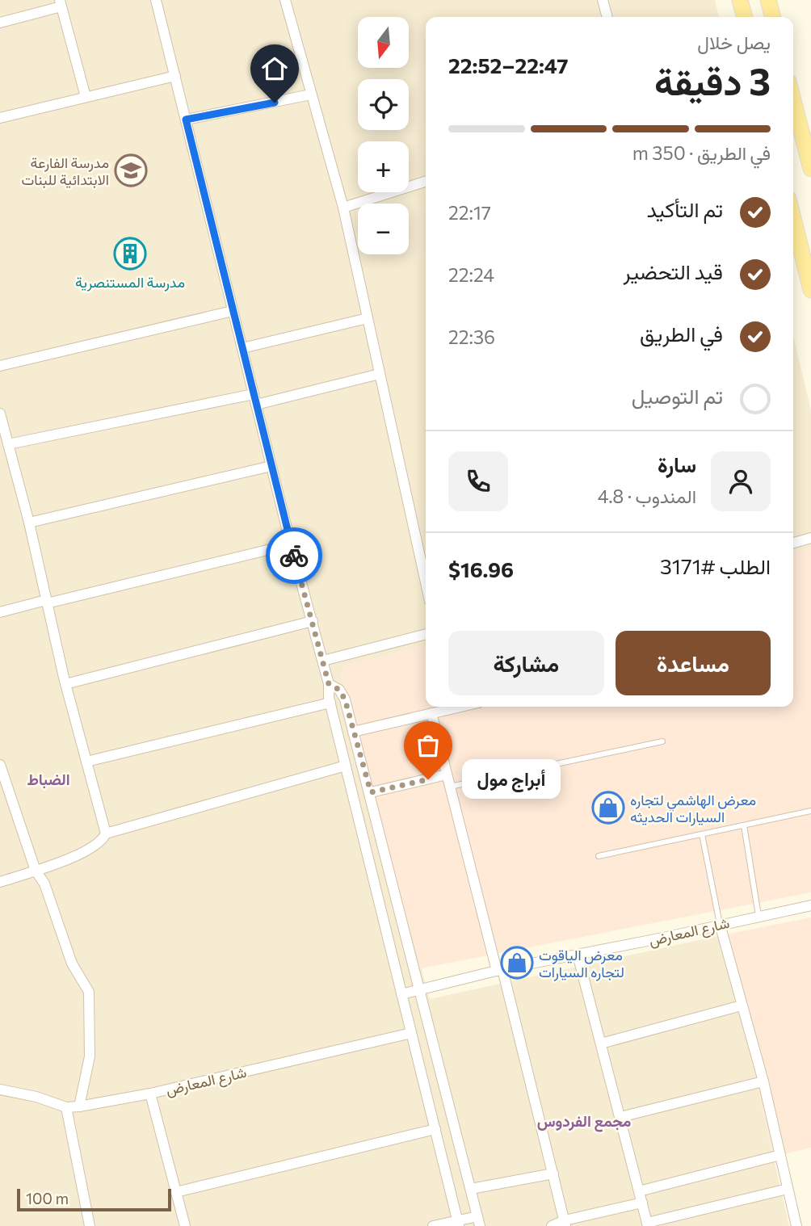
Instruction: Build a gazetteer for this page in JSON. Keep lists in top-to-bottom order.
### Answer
{
  "streets": {
    "street": ["شارع المعارض"]
  },
  "districts": ["الضباط", "مجمع الفردوس"],
  "places": {
    "school or university": ["مدرسة الفارعة الابتدائية للبنات"],
    "building": ["مدرسة المستنصرية"],
    "other": ["أبراج مول"],
    "shop": ["معرض الهاشمي لتجاره السيارات الحديثه", "معرض الياقوت لتجاره السيارات"]
  },
  "scale_bar": "100 m",
  "north": "bottom",
  "page": {
    "map_buttons": ["+", "−"],
    "heading": ["3 دقيقة", "يصل خلال", "22:47–22:52"],
    "panel": [
      "سارة",
      "المندوب · 4.8",
      "الطلب #3171",
      "$16.96"
    ],
    "bar": "في الطريق · 350 m",
    "list": [
      ["تم التأكيد", "22:17"],
      ["قيد التحضير", "22:24"],
      ["في الطريق", "22:36"],
      "تم التوصيل"
    ],
    "buttons": ["مساعدة", "مشاركة"],
    "bubble": "أبراج مول",
    "scale": "100 m"
  }
}
